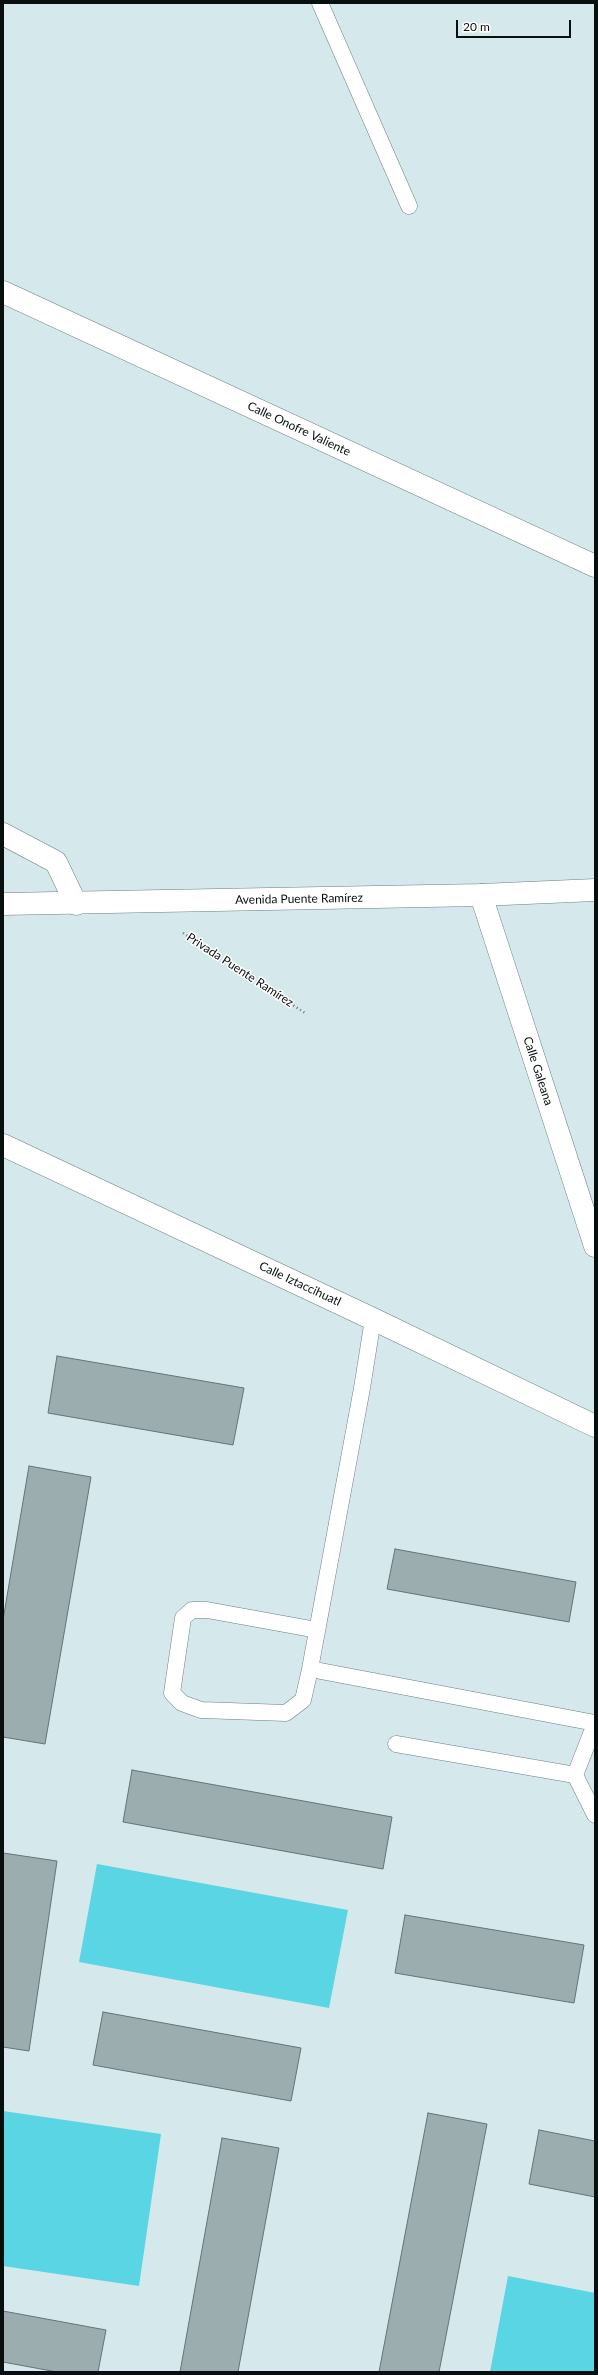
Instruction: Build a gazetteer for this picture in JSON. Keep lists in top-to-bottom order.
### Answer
{
  "streets": {
    "street": [
      "Calle Onofre Valiente",
      "Avenida Puente Ramírez",
      "Calle Galeana",
      "Calle Iztaccihuatl"
    ],
    "path": ["Privada Puente Ramírez"]
  },
  "crossings": [
    ["Avenida Puente Ramírez", "Privada Puente Ramírez"],
    ["Avenida Puente Ramírez", "Calle Galeana"]
  ],
  "scale_bar": "20 m"
}
